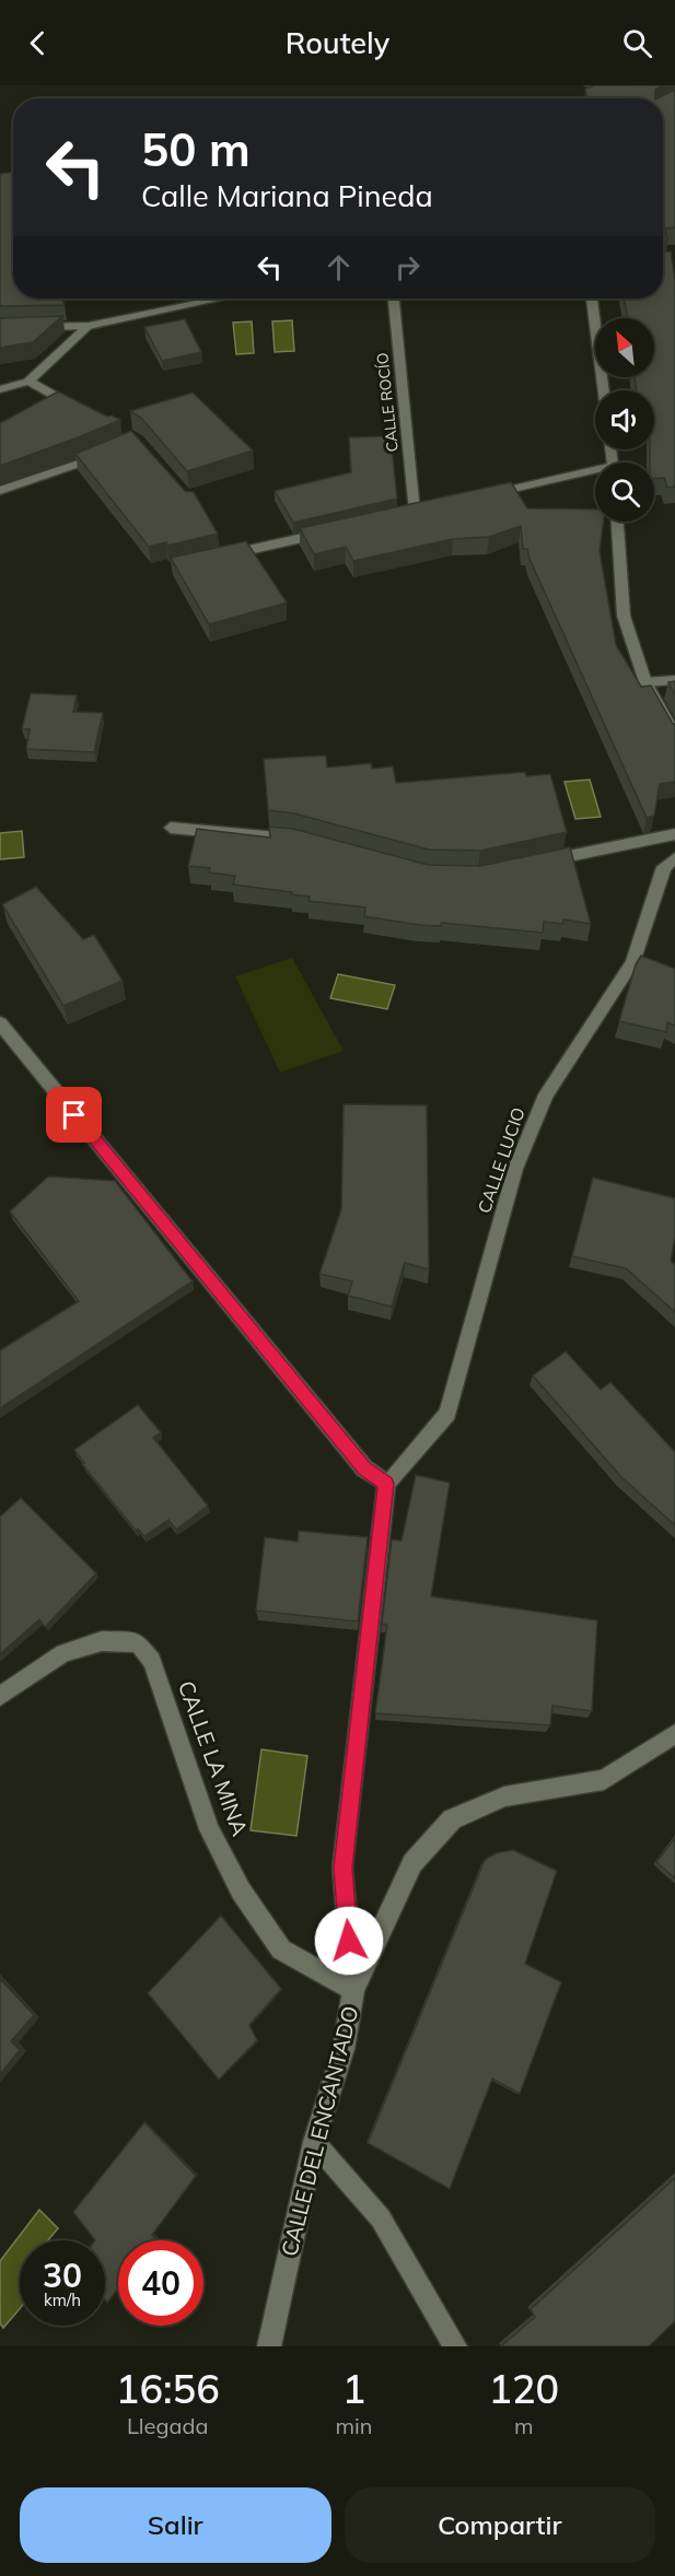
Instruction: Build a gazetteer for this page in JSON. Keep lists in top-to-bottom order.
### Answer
{
  "streets": {
    "street": [
      "CALLE ROCÍO",
      "CALLE LUCIO",
      "CALLE LA MINA",
      "CALLE DEL ENCANTADO"
    ]
  },
  "crossings": [
    ["CALLE LUCIO", "CALLE DEL ENCANTADO"],
    ["CALLE LA MINA", "CALLE DEL ENCANTADO"]
  ],
  "north": "top left",
  "page": {
    "header": "Routely",
    "turn": ["50 m", "Calle Mariana Pineda"],
    "speed": "30 km/h",
    "limit": "40",
    "eta": [
      "16:56",
      "Llegada",
      "1",
      "min",
      "120",
      "m"
    ],
    "buttons": ["Salir", "Compartir"]
  }
}
